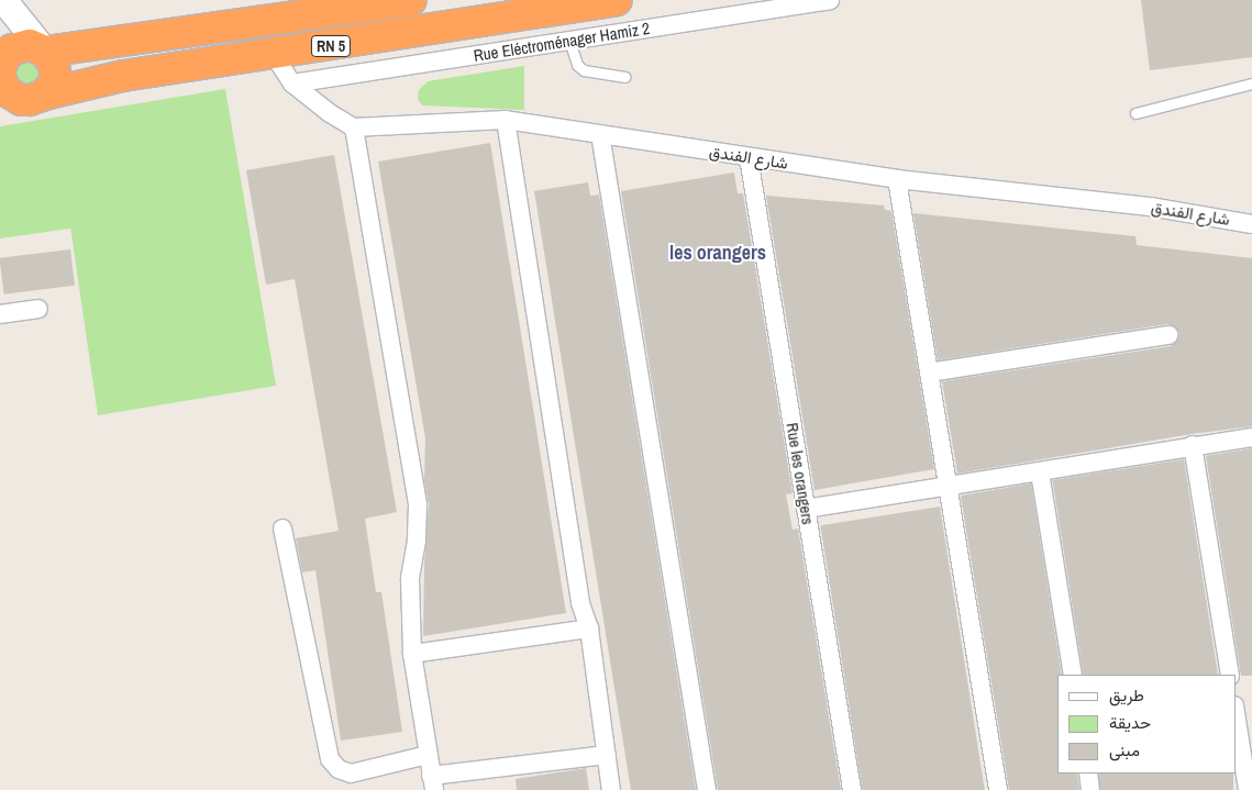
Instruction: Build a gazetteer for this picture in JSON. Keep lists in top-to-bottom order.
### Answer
{
  "streets": {
    "highway": ["RN 5"],
    "street": ["Rue Eléctroménager Hamiz 2", "شارع الفندق", "Rue les orangers"]
  },
  "crossings": [
    ["شارع الفندق", "Rue les orangers"]
  ],
  "districts": ["les orangers"],
  "legend": ["طريق", "حديقة", "مبنى"]
}
